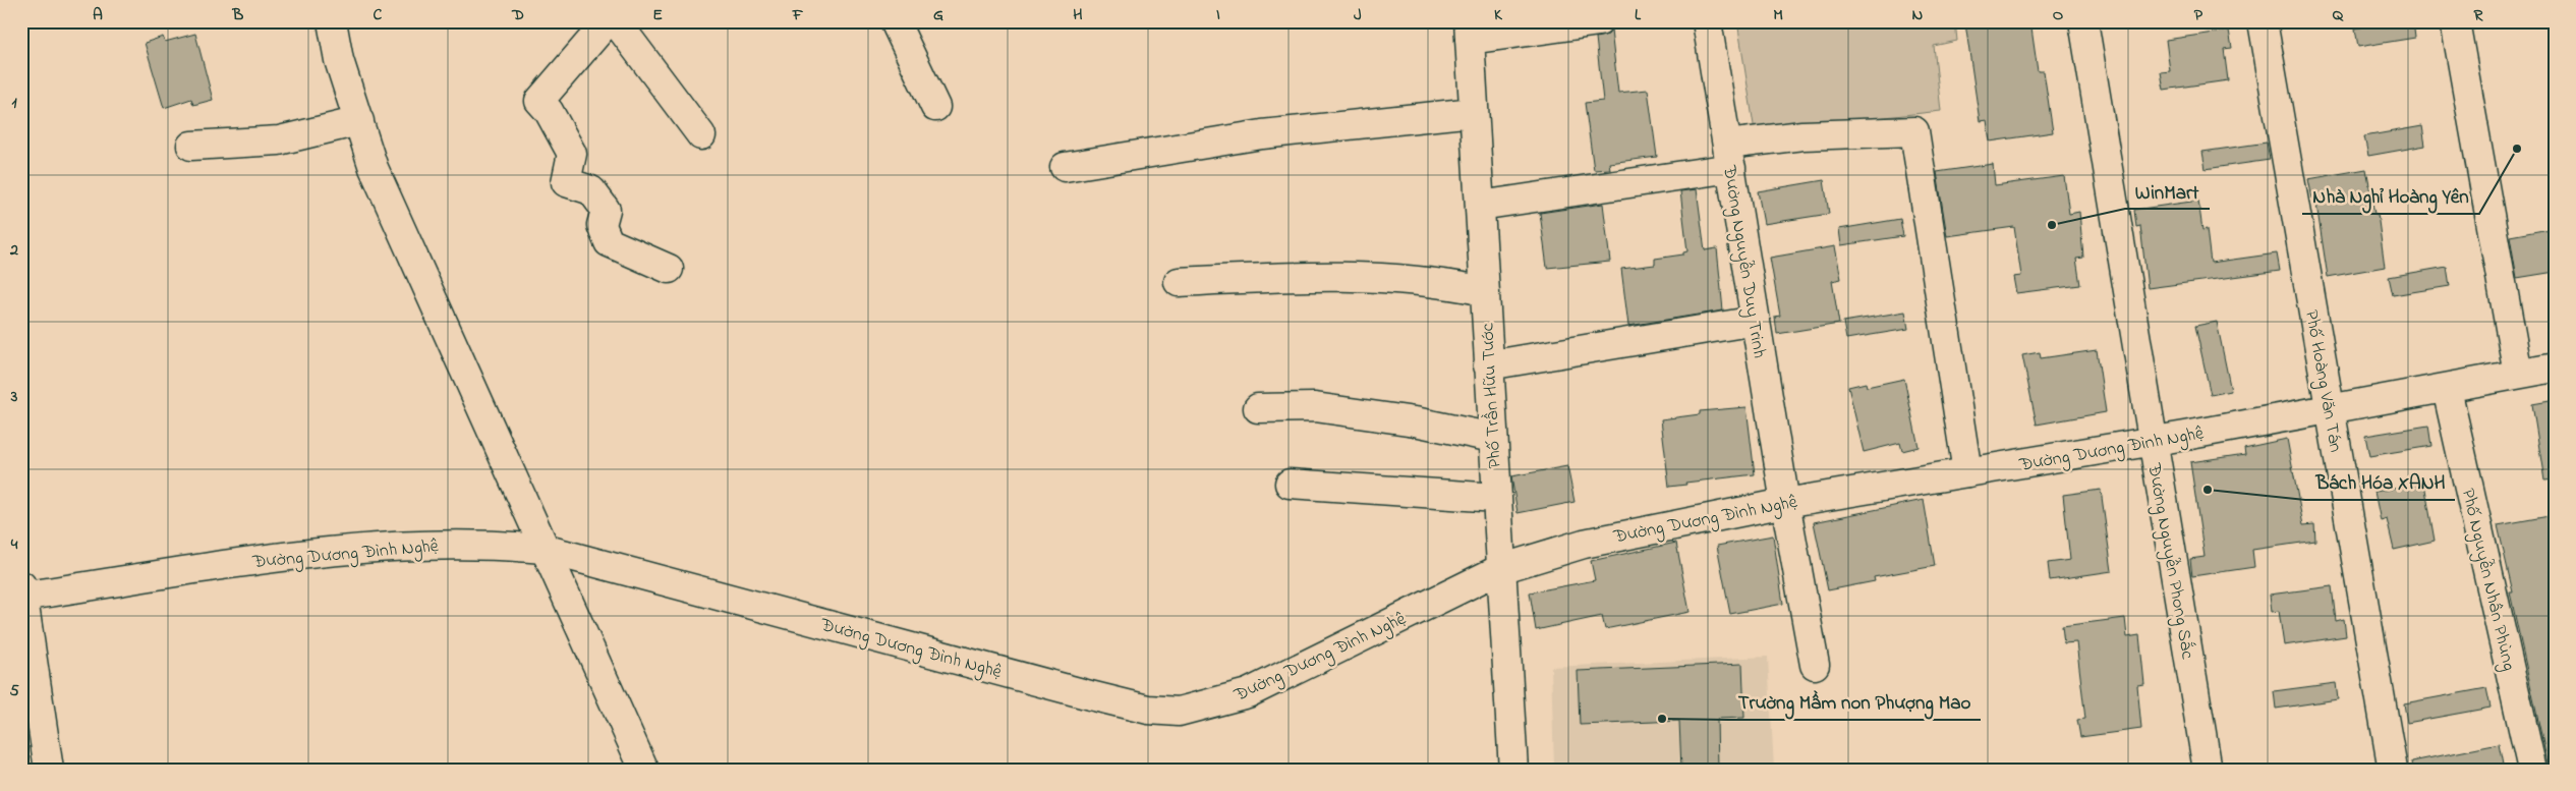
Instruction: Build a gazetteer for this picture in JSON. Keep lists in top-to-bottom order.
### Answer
{
  "streets": {
    "street": [
      "Đường Nguyễn Duy Trinh",
      "Phố Hoàng Văn Tán",
      "Phố Trần Hữu Tước",
      "Đường Dương Đình Nghệ",
      "Đường Nguyễn Phong Sắc",
      "Phố Nguyễn Nhân Phùng"
    ]
  },
  "crossings": [
    ["Đường Nguyễn Duy Trinh", "Đường Dương Đình Nghệ"],
    ["Phố Hoàng Văn Tán", "Đường Dương Đình Nghệ"],
    ["Phố Trần Hữu Tước", "Đường Dương Đình Nghệ"],
    ["Đường Dương Đình Nghệ", "Đường Nguyễn Phong Sắc"],
    ["Đường Dương Đình Nghệ", "Phố Nguyễn Nhân Phùng"]
  ],
  "places": [
    "Nhà Nghỉ Hoàng Yên",
    "WinMart",
    "Bách Hóa XANH",
    "Trường Mầm non Phượng Mao"
  ],
  "grid": {
    "columns": [
      "A",
      "B",
      "C",
      "D",
      "E",
      "F",
      "G",
      "H",
      "I",
      "J",
      "K",
      "L",
      "M",
      "N",
      "O",
      "P",
      "Q",
      "R"
    ],
    "rows": [
      "1",
      "2",
      "3",
      "4",
      "5"
    ]
  }
}
